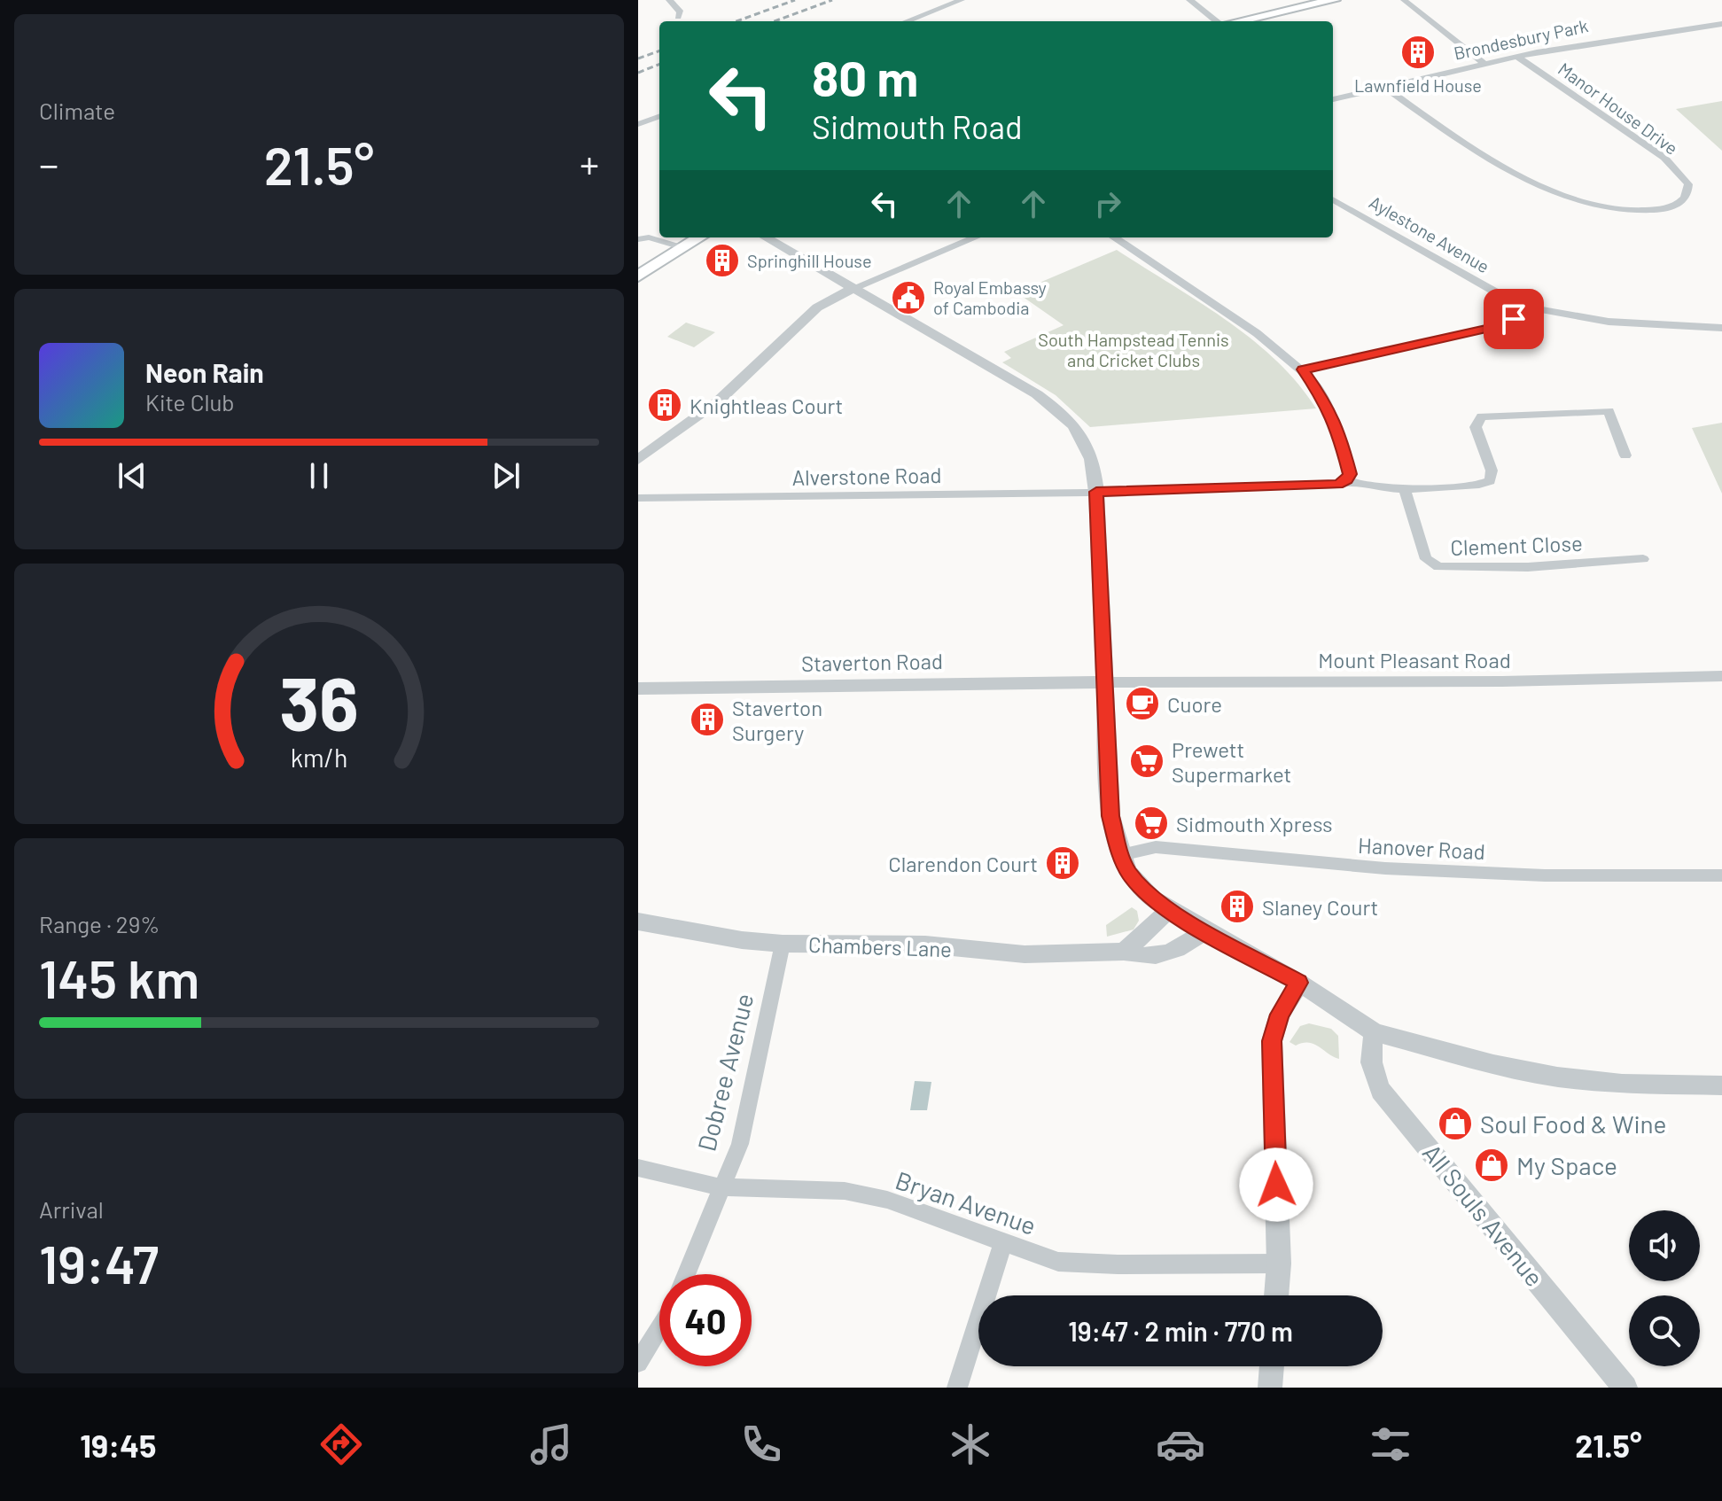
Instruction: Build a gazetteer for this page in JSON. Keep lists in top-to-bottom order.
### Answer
{
  "streets": {
    "street": [
      "Brondesbury Park",
      "Manor House Drive",
      "Aylestone Avenue",
      "Alverstone Road",
      "Clement Close",
      "Mount Pleasant Road",
      "Staverton Road",
      "Hanover Road",
      "Chambers Lane",
      "Dobree Avenue",
      "Bryan Avenue",
      "All Souls Avenue"
    ]
  },
  "crossings": [
    ["Brondesbury Park", "Manor House Drive"],
    ["Mount Pleasant Road", "Staverton Road"],
    ["Chambers Lane", "Dobree Avenue"],
    ["Dobree Avenue", "Bryan Avenue"]
  ],
  "parks": ["South Hampstead Tennis and Cricket Clubs"],
  "places": {
    "building": [
      "Lawnfield House",
      "Springhill House",
      "Knightleas Court",
      "Staverton Surgery",
      "Clarendon Court",
      "Slaney Court"
    ],
    "public building": ["Royal Embassy of Cambodia"],
    "cafe": ["Cuore"],
    "supermarket": ["Prewett Supermarket", "Sidmouth Xpress"],
    "shop": ["Soul Food & Wine", "My Space"]
  },
  "page": {
    "tile": [
      "Climate",
      ["Range · 29%", "145 km"],
      ["Arrival", "19:47"]
    ],
    "turn": ["80 m", "Sidmouth Road"],
    "heat": ["−", "21.5°", "+"],
    "song": ["Neon Rain", "Kite Club"],
    "limit": "40",
    "trip": "19:47 · 2 min · 770 m",
    "tabs": ["19:45", "21.5°"],
    "gauge": ["36", "km/h"]
  }
}
